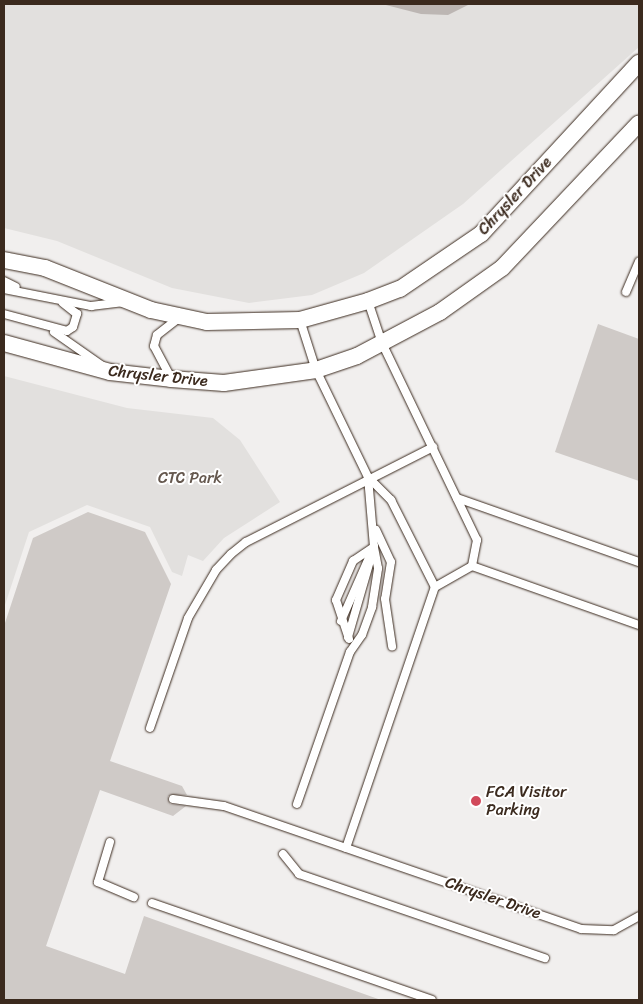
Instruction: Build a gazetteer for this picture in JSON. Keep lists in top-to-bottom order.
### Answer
{
  "streets": {
    "street": ["Chrysler Drive"]
  },
  "parks": ["CTC Park"],
  "places": ["FCA Visitor Parking"]
}
